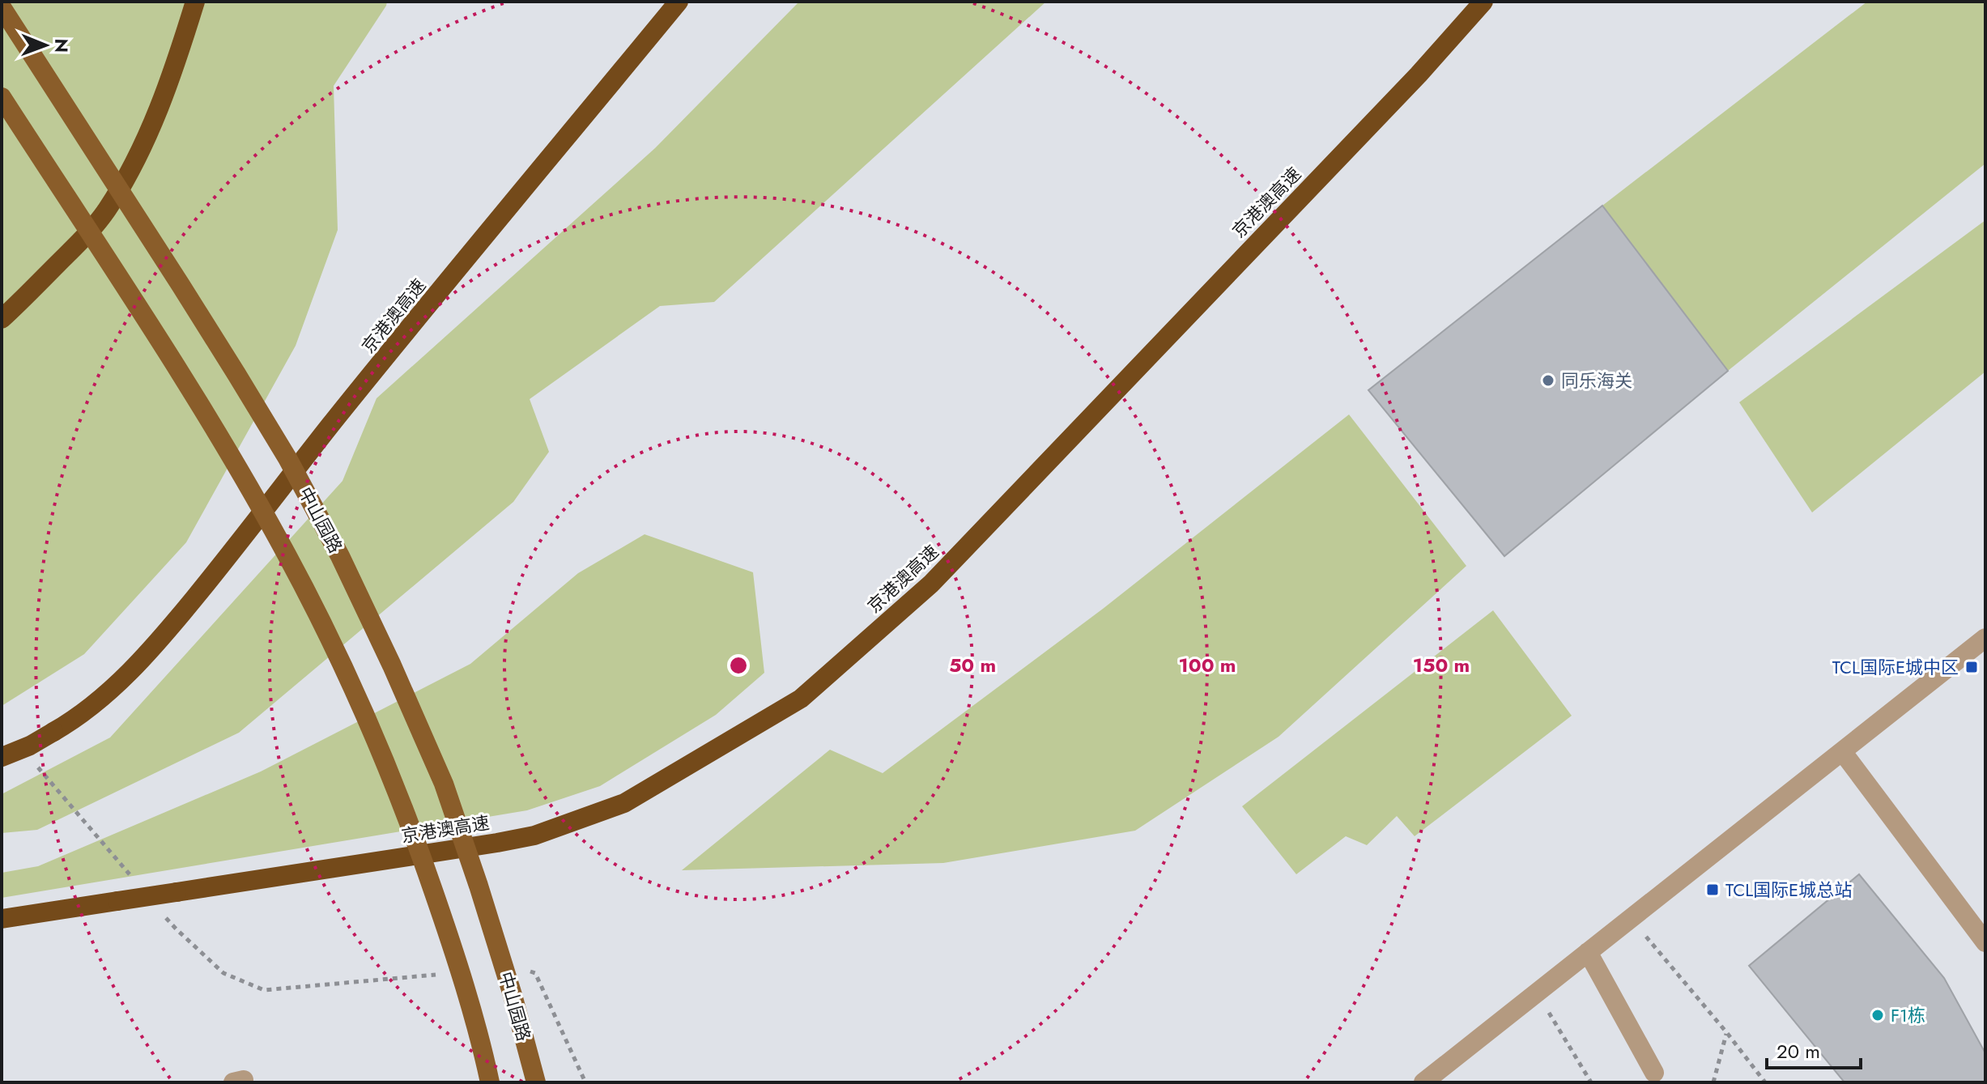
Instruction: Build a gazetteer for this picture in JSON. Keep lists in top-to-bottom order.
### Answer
{
  "streets": {
    "highway": ["京港澳高速"],
    "main road": ["中山园路"]
  },
  "places": {
    "other": ["同乐海关", "F1栋"],
    "transit": ["TCL国际E城中区", "TCL国际E城总站"]
  },
  "scale_bar": "20 m",
  "north": "right",
  "rings": ["50 m", "100 m", "150 m"]
}
